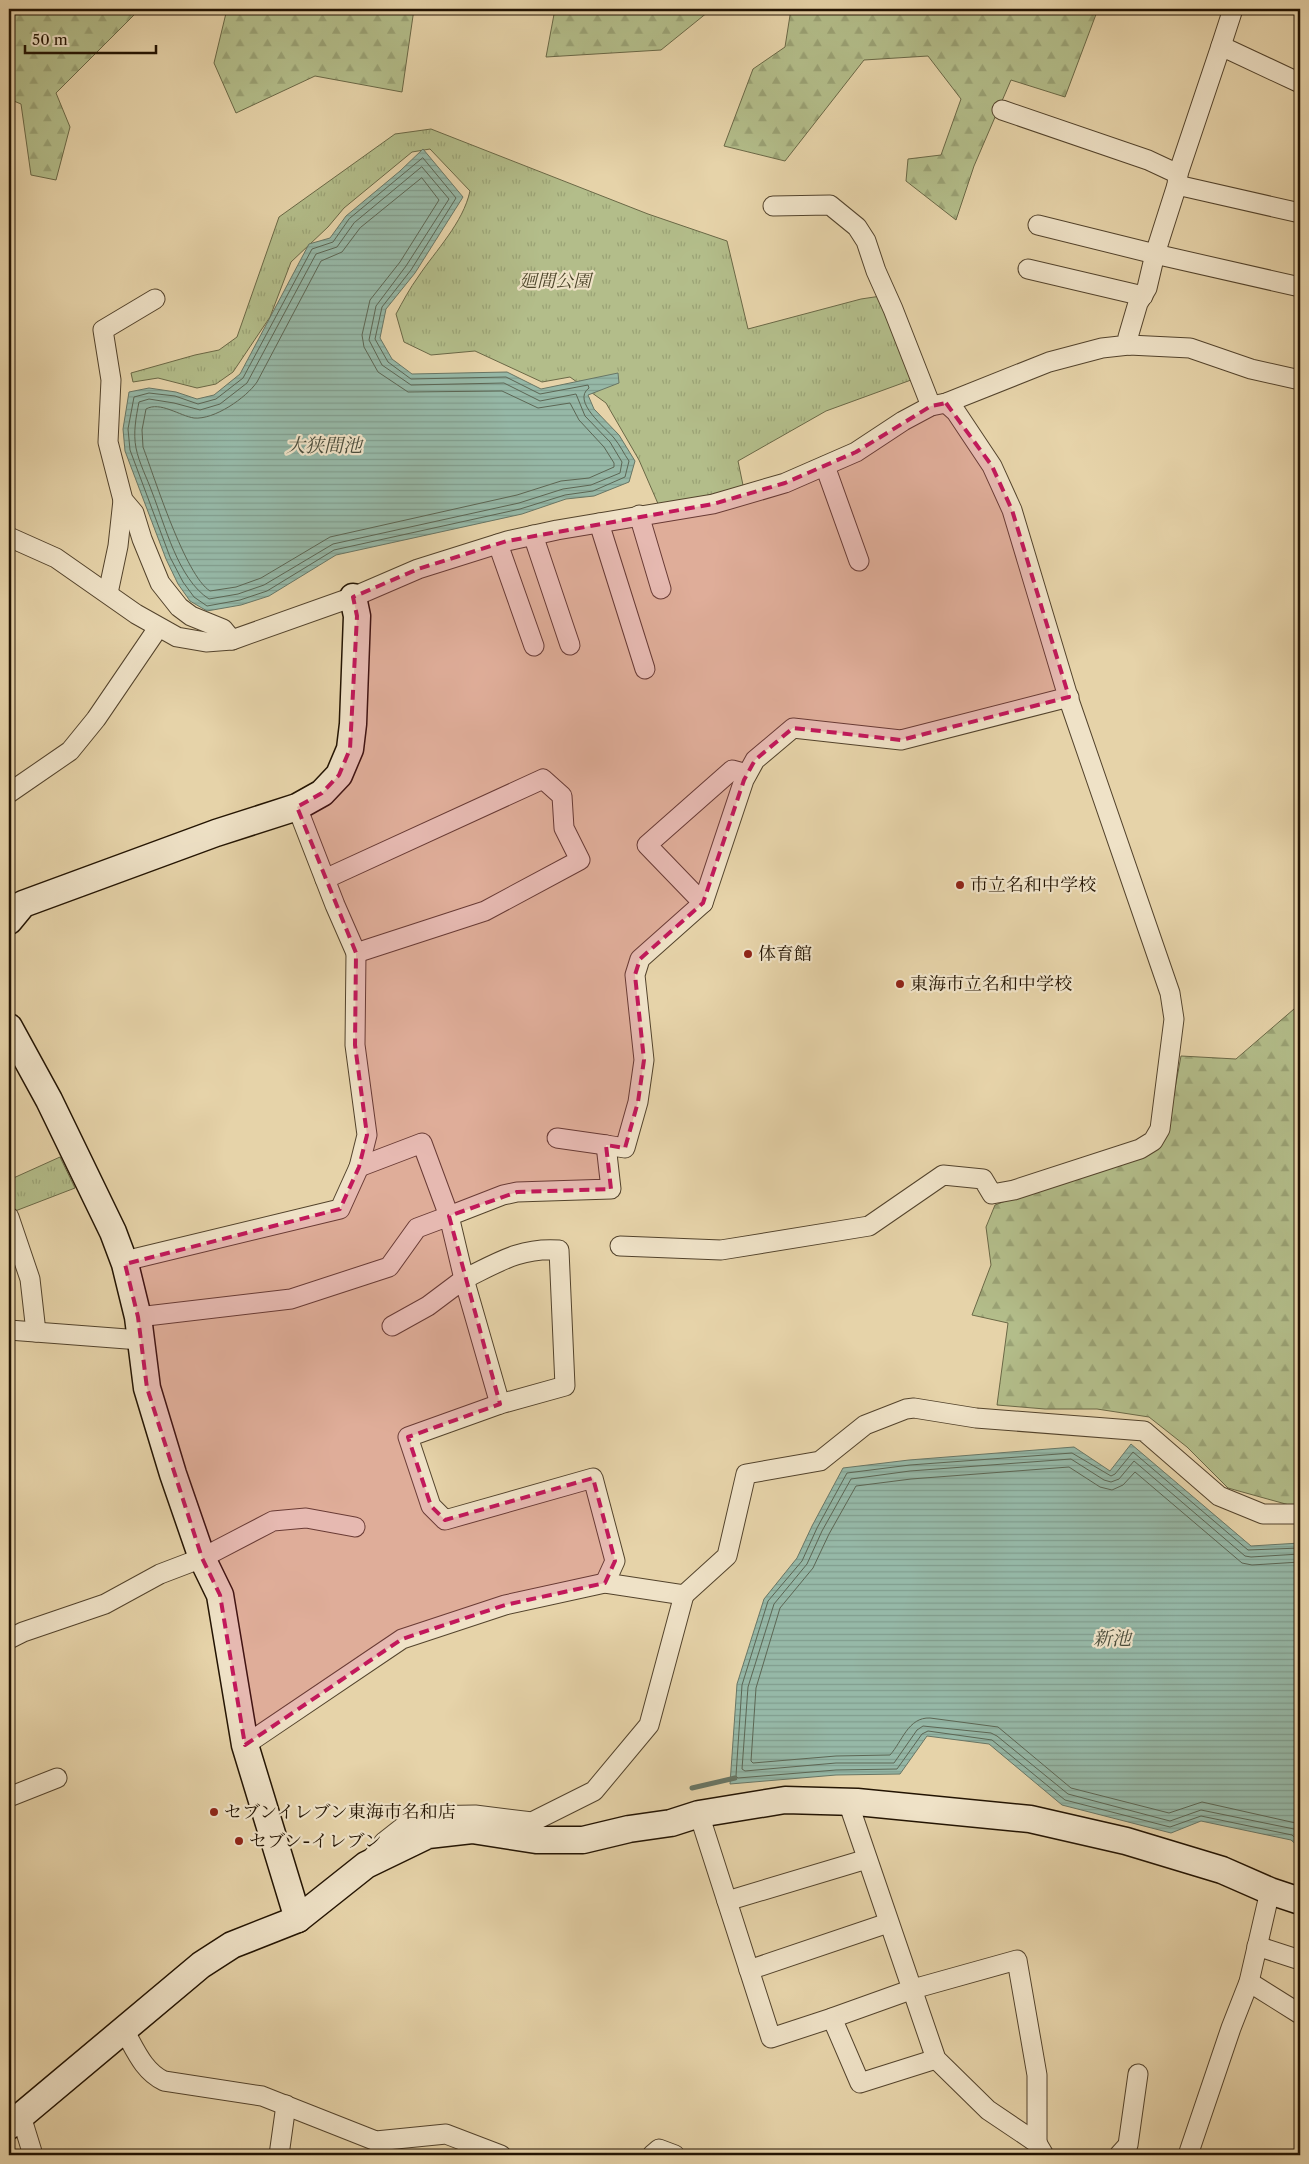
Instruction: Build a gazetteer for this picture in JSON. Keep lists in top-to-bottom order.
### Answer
{
  "water": ["大狭間池", "新池"],
  "parks": ["廻間公園"],
  "places": [
    "市立名和中学校",
    "体育館",
    "東海市立名和中学校",
    "セブンイレブン東海市名和店",
    "セブン-イレブン"
  ],
  "scale_bar": "50 m"
}
